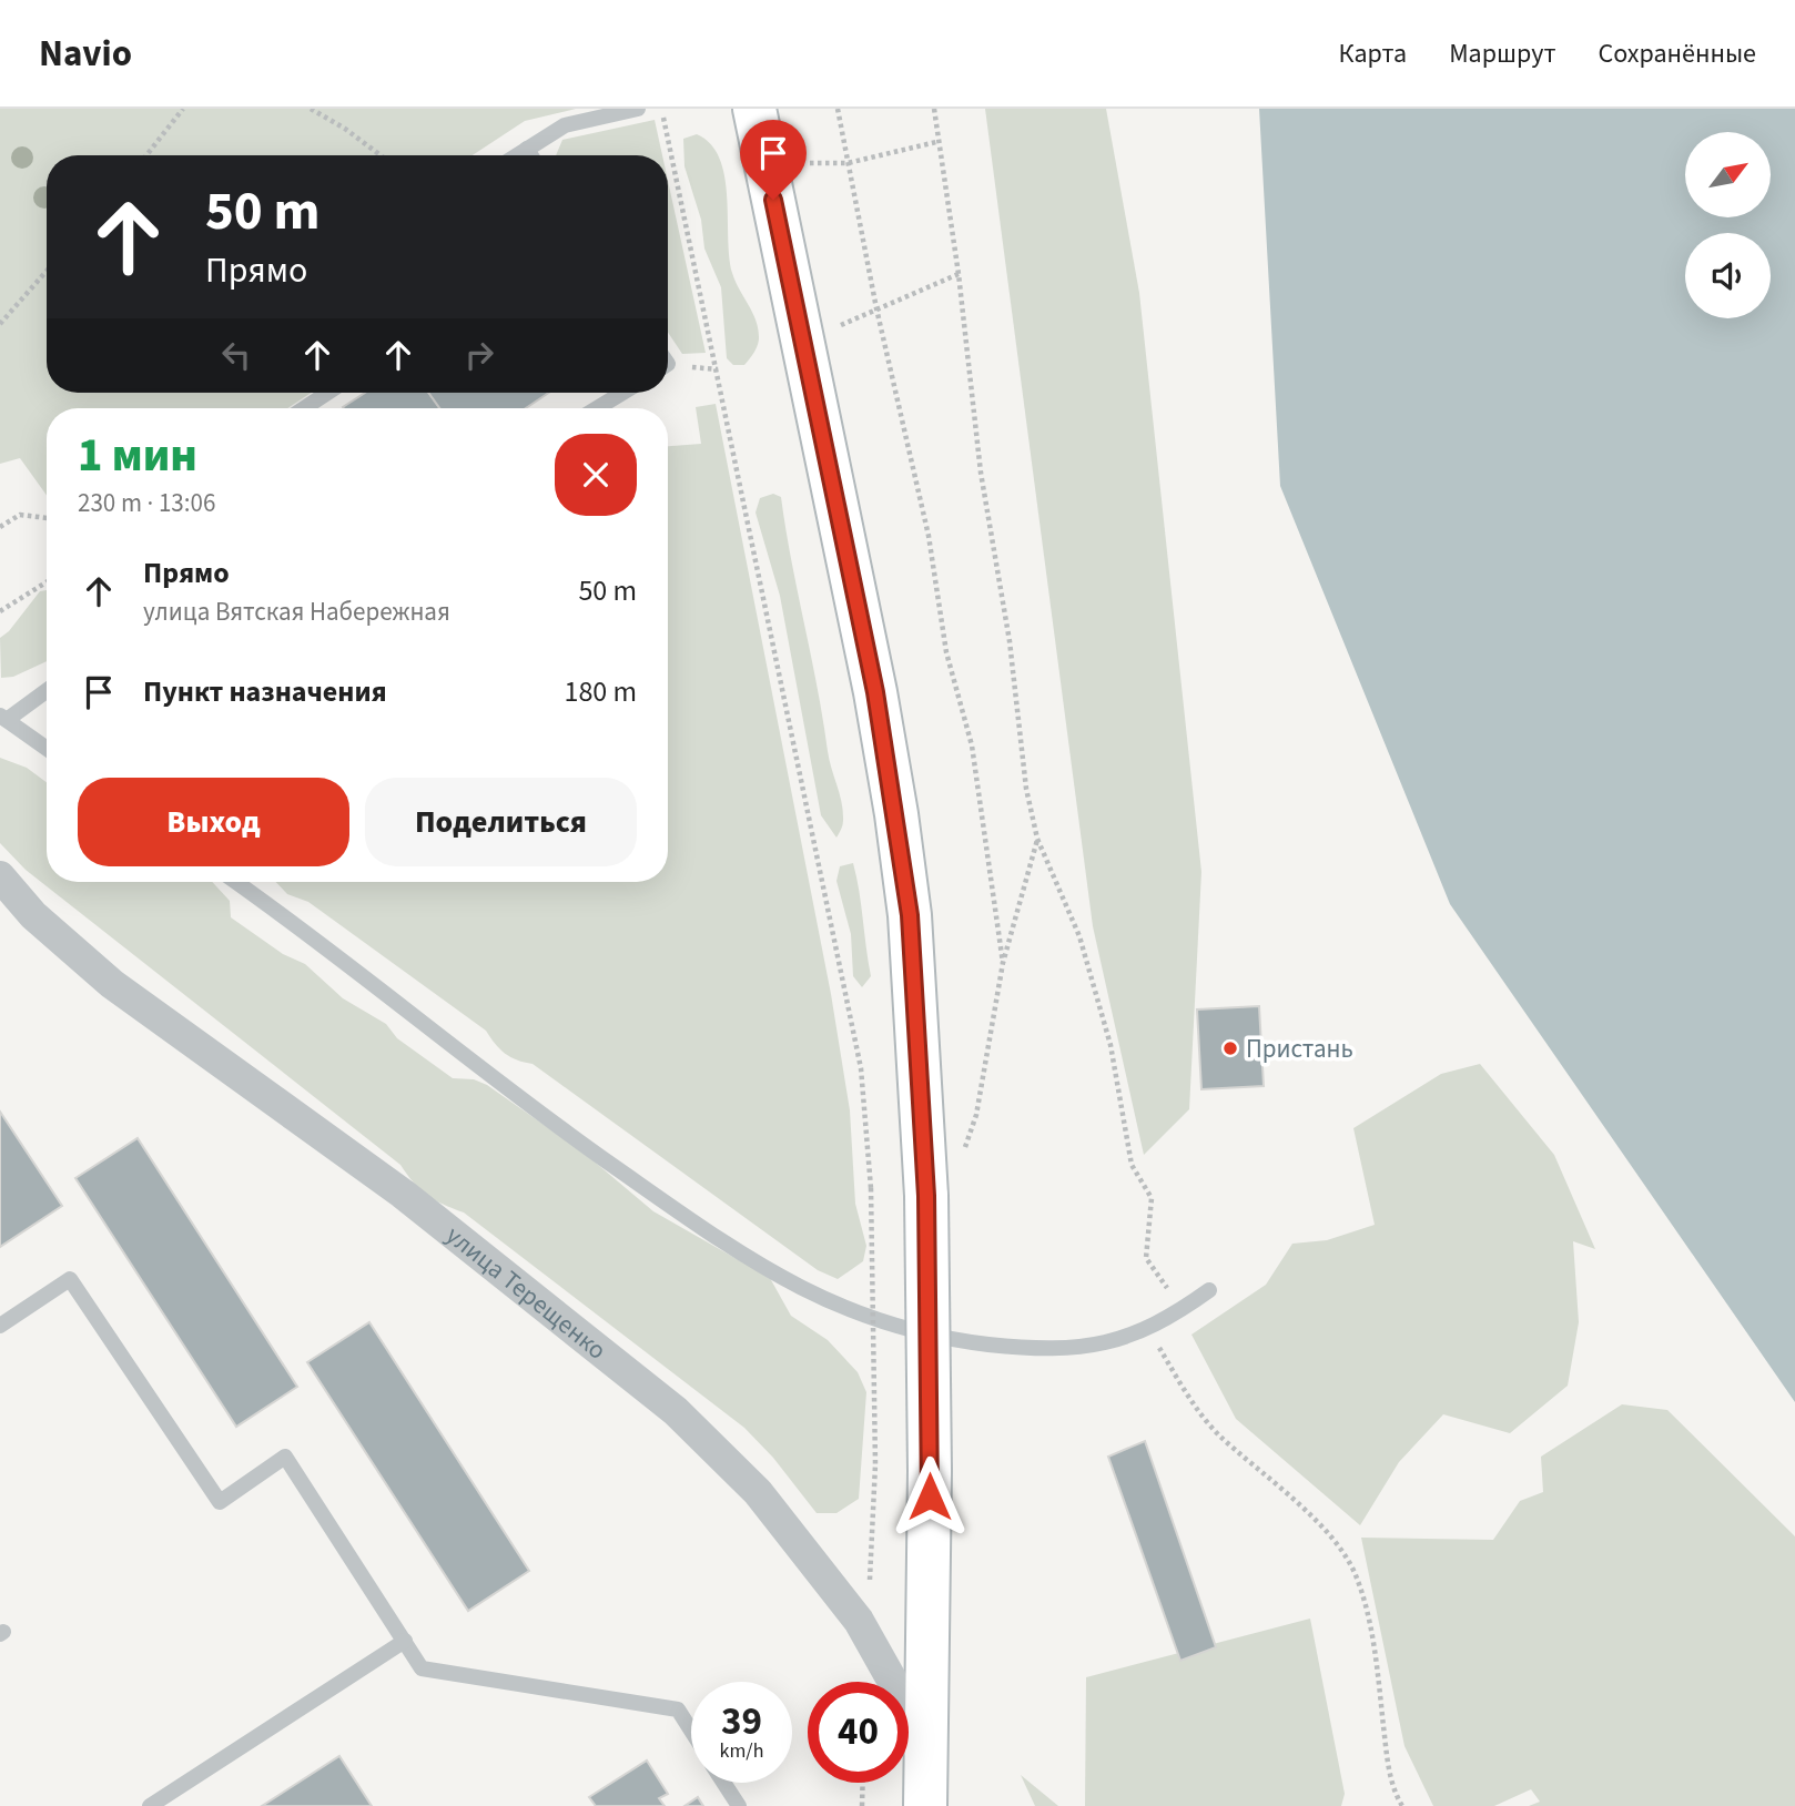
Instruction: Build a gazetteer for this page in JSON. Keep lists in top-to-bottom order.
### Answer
{
  "streets": {
    "street": ["улица Терещенко"]
  },
  "places": ["Пристань"],
  "north": "top right",
  "page": {
    "header": "Navio",
    "nav": ["Карта", "Маршрут", "Сохранённые"],
    "turn": ["50 m", "Прямо"],
    "heading": ["1 мин", "230 m · 13:06"],
    "list": [
      {
        "name": "Прямо",
        "note": "улица Вятская Набережная",
        "value": "50 m"
      },
      {
        "name": "Пункт назначения",
        "value": "180 m"
      }
    ],
    "buttons": ["Выход", "Поделиться"],
    "speed": "39 km/h",
    "limit": "40"
  }
}
